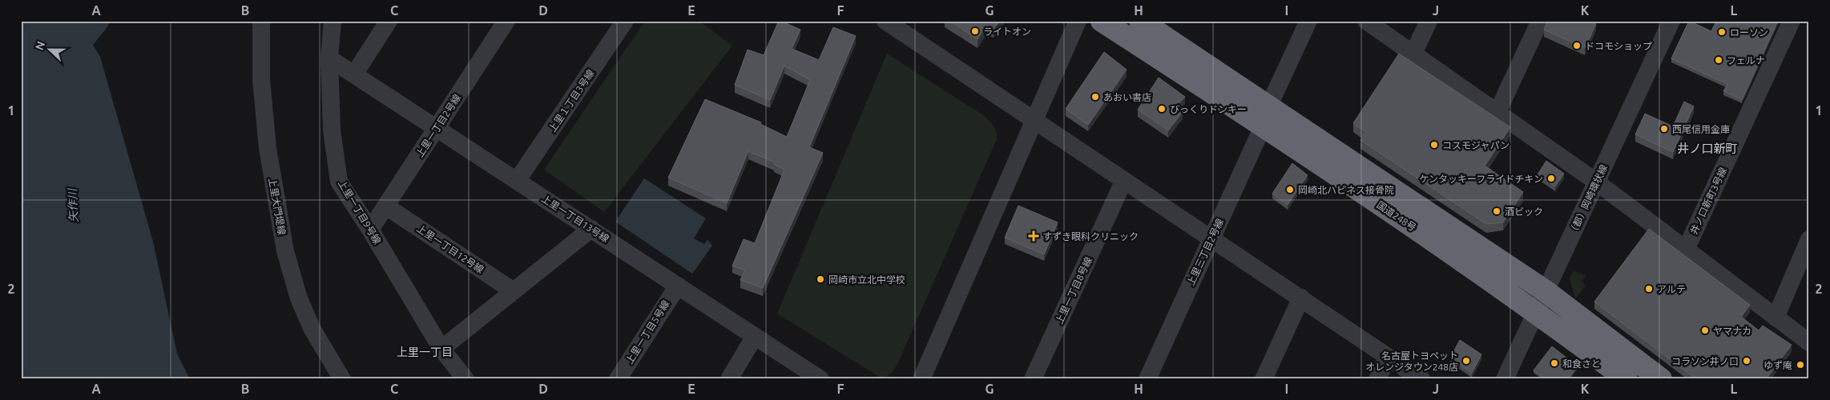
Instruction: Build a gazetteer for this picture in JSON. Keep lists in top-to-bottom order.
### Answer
{
  "streets": {
    "highway": ["国道248号"],
    "street": [
      "上里１丁目3号線",
      "上里一丁目2号線",
      "（都）岡崎環状線",
      "井ノ口新町3号線",
      "上里大門堤線",
      "上里一丁目9号線",
      "上里一丁目13号線",
      "上里一丁目12号線",
      "上里三丁目2号線",
      "上里一丁目8号線",
      "上里一丁目5号線"
    ]
  },
  "crossings": [
    ["上里１丁目3号線", "上里一丁目13号線"],
    ["上里一丁目2号線", "上里一丁目9号線"],
    ["上里一丁目2号線", "上里一丁目13号線"],
    ["上里一丁目2号線", "上里一丁目12号線"],
    ["（都）岡崎環状線", "国道248号"],
    ["上里一丁目9号線", "上里一丁目13号線"],
    ["国道248号", "上里三丁目2号線"],
    ["上里一丁目13号線", "上里一丁目5号線"]
  ],
  "districts": ["井ノ口新町", "上里一丁目"],
  "water": ["矢作川"],
  "places": {
    "other": [
      "ライトオン",
      "ローソン",
      "ドコモショップ",
      "フェルナ",
      "あおい書店",
      "びっくりドンキー",
      "西尾信用金庫",
      "コスモジャパン",
      "ケンタッキーフライドチキン",
      "岡崎北ハピネス接骨院",
      "酒ビック",
      "岡崎市立北中学校",
      "アルテ",
      "ヤマナカ",
      "名古屋トヨペット オレンジタウン248店",
      "コラソン井ノ口",
      "和食さと",
      "ゆず庵"
    ],
    "health": ["すずき眼科クリニック"]
  },
  "north": "left",
  "grid": {
    "columns": [
      "A",
      "B",
      "C",
      "D",
      "E",
      "F",
      "G",
      "H",
      "I",
      "J",
      "K",
      "L"
    ],
    "rows": ["1", "2"]
  }
}
